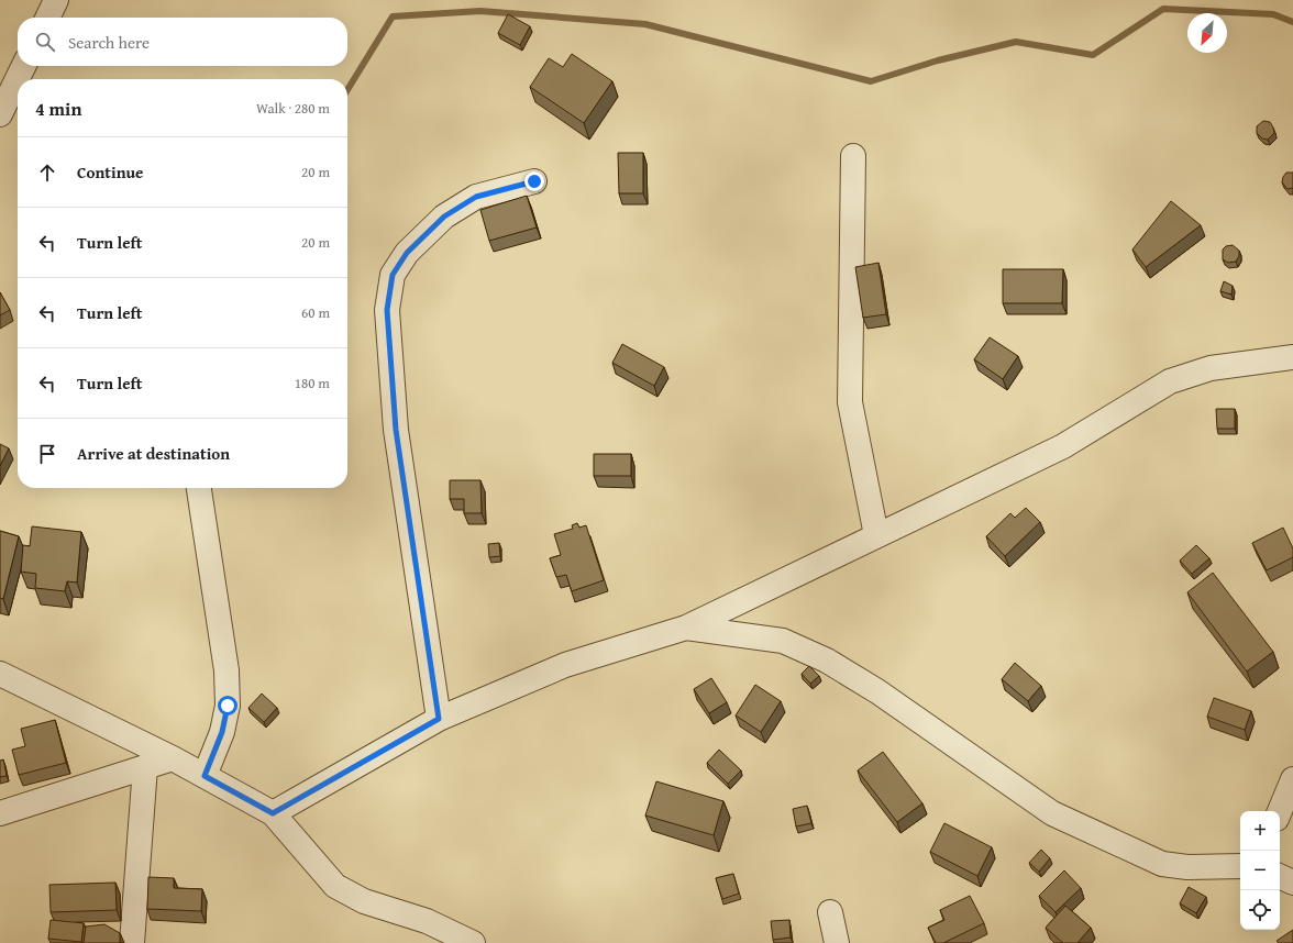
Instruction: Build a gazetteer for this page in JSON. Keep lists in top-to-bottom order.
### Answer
{
  "north": "bottom left",
  "page": {
    "search": "Search here",
    "heading": ["4 min", "Walk · 280 m"],
    "list": [
      ["Continue", "20 m"],
      ["Turn left", "20 m"],
      ["Turn left", "60 m"],
      ["Turn left", "180 m"],
      "Arrive at destination"
    ],
    "map_buttons": ["+", "−"]
  }
}
